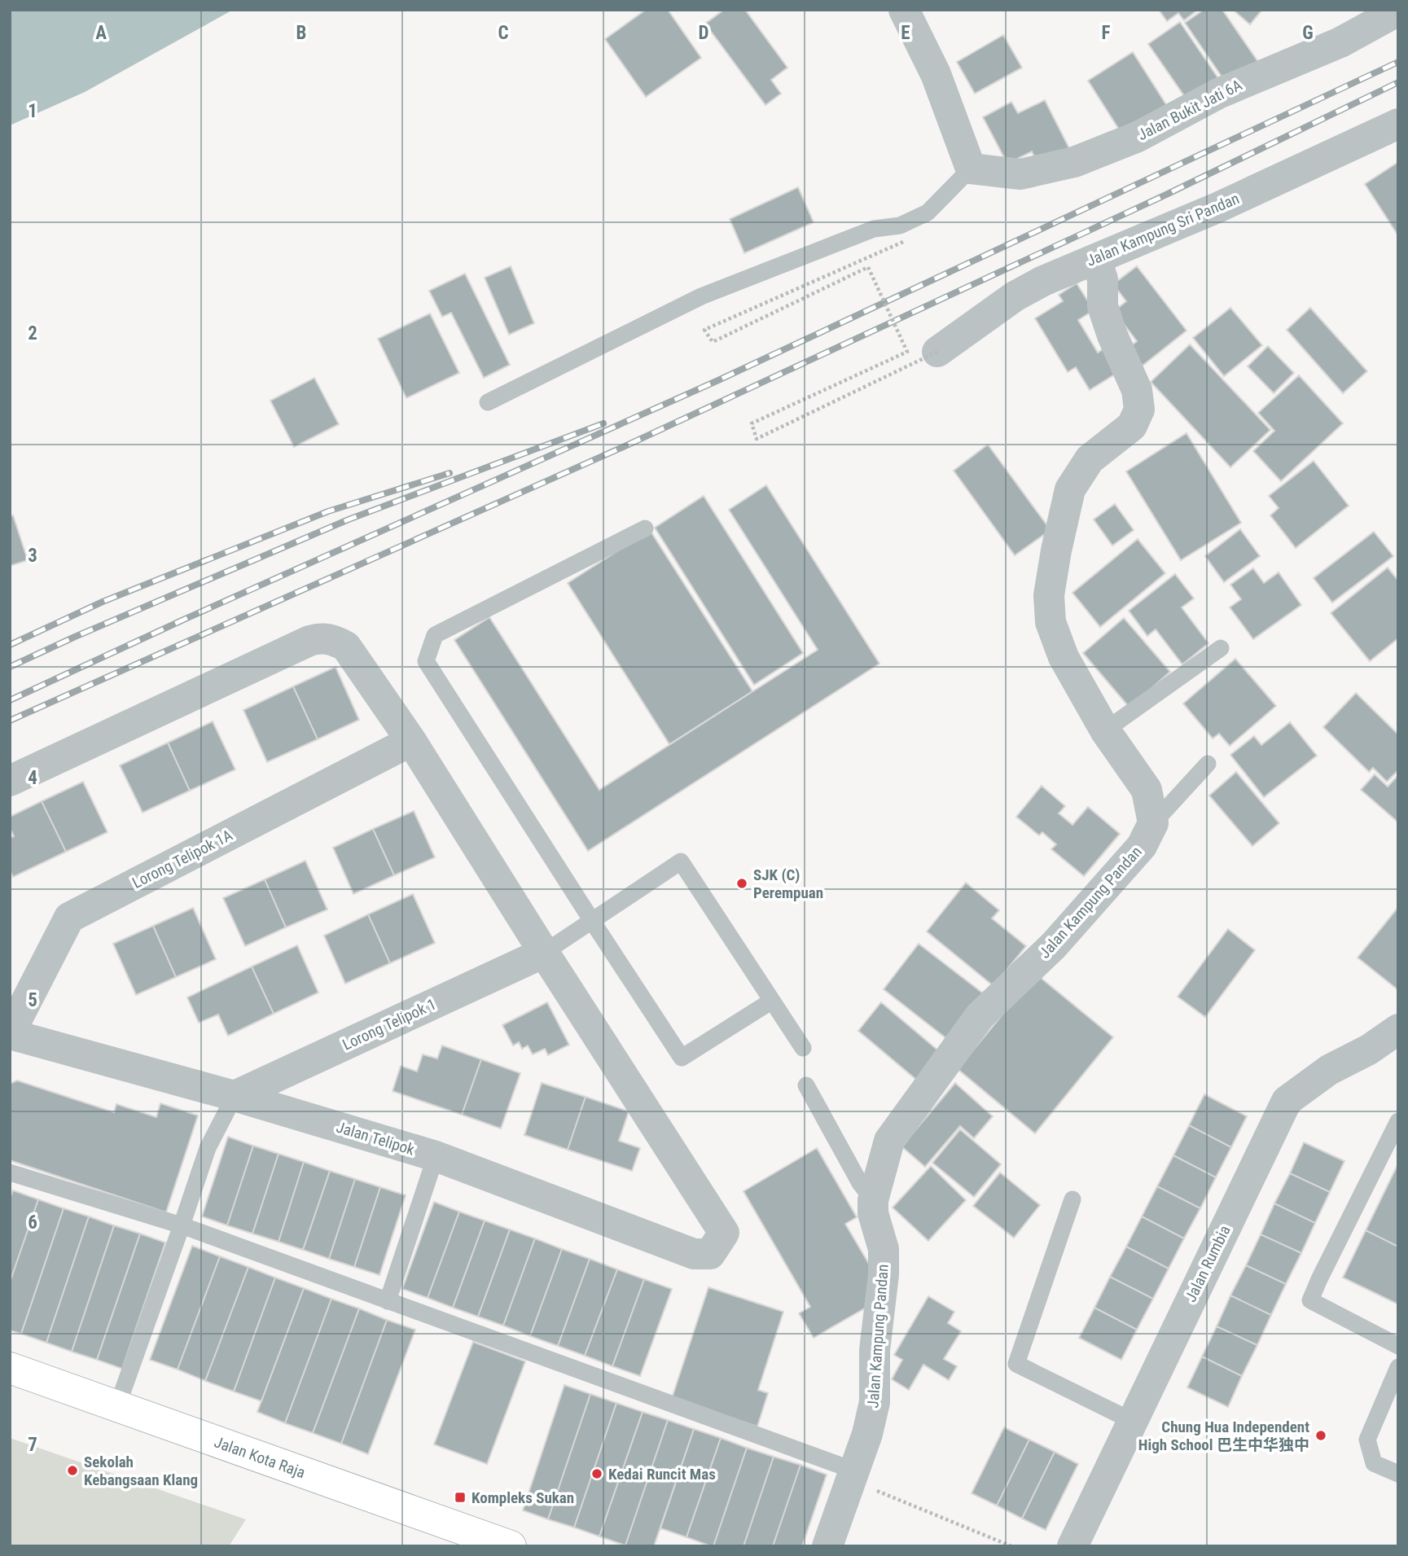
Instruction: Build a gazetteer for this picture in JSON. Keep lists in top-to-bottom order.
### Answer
{
  "streets": {
    "main road": ["Jalan Kota Raja"],
    "street": [
      "Jalan Bukit Jati 6A",
      "Jalan Kampung Sri Pandan",
      "Lorong Telipok 1A",
      "Jalan Kampung Pandan",
      "Lorong Telipok 1",
      "Jalan Telipok",
      "Jalan Rumbia"
    ]
  },
  "crossings": [
    ["Lorong Telipok 1A", "Jalan Telipok"],
    ["Lorong Telipok 1", "Jalan Telipok"]
  ],
  "places": {
    "other": [
      "SJK (C) Perempuan",
      "Chung Hua Independent High School 巴生中华独中",
      "Sekolah Kebangsaan Klang",
      "Kedai Runcit Mas"
    ],
    "transit": ["Kompleks Sukan"]
  },
  "grid": {
    "columns": [
      "A",
      "B",
      "C",
      "D",
      "E",
      "F",
      "G"
    ],
    "rows": [
      "1",
      "2",
      "3",
      "4",
      "5",
      "6",
      "7"
    ]
  }
}
